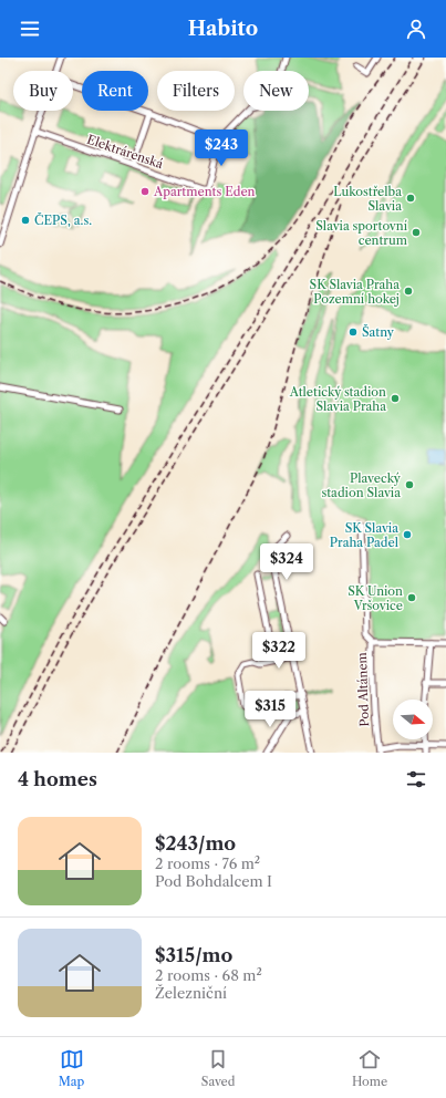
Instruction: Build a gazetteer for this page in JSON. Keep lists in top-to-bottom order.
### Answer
{
  "streets": {
    "street": ["Elektrárenská", "Pod Altánem"]
  },
  "places": [
    "Apartments Eden",
    "Lukostřelba Slavia",
    "ČEPS, a.s.",
    "Slavia sportovní centrum",
    "SK Slavia Praha Pozemní hokej",
    "Šatny",
    "Atletický stadion Slavia Praha",
    "Plavecký stadion Slavia",
    "SK Slavia Praha Padel",
    "SK Union Vršovice"
  ],
  "north": "right",
  "page": {
    "header": "Habito",
    "chip": [
      "Buy",
      "Rent",
      "Filters",
      "New"
    ],
    "price": [
      "$243",
      "$324",
      "$322",
      "$315"
    ],
    "heading": "4 homes",
    "list": [
      {
        "name": "$243/mo",
        "note": "2 rooms · 76 m² · Pod Bohdalcem I"
      },
      {
        "name": "$315/mo",
        "note": "2 rooms · 68 m² · Železniční"
      }
    ],
    "tabs": ["Map", "Saved", "Home"]
  }
}
